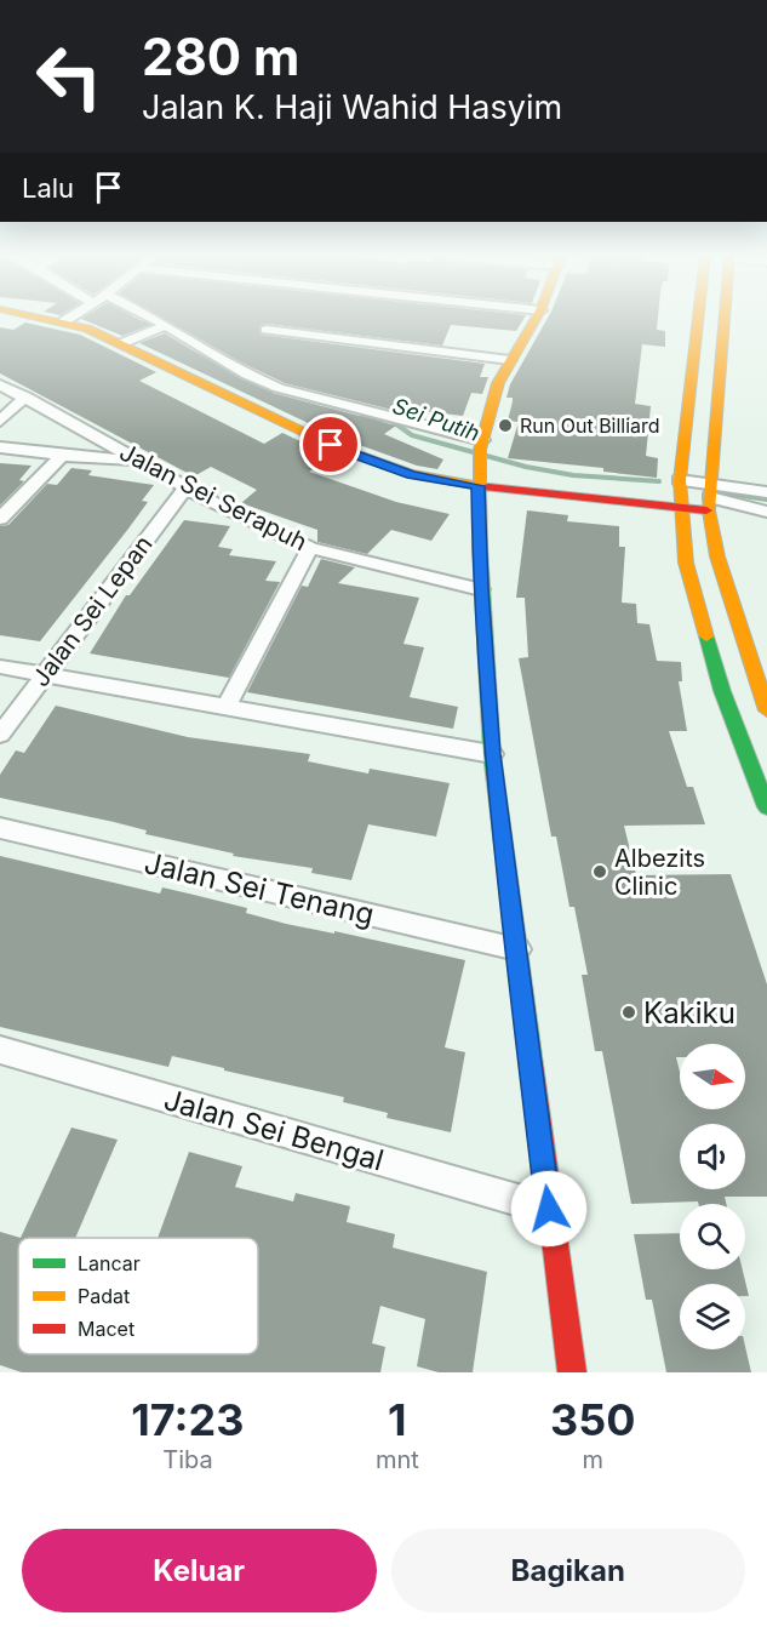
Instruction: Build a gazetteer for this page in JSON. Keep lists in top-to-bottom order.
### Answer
{
  "streets": {
    "street": [
      "Jalan Sei Serapuh",
      "Jalan Sei Lepan",
      "Jalan Sei Tenang",
      "Jalan Sei Bengal"
    ]
  },
  "crossings": [
    ["Jalan Sei Serapuh", "Jalan Sei Lepan"]
  ],
  "water": ["Sei Putih"],
  "places": ["Run Out Billiard", "Albezits Clinic", "Kakiku"],
  "legend": ["Lancar", "Padat", "Macet"],
  "north": "right",
  "page": {
    "turn": ["280 m", "Jalan K. Haji Wahid Hasyim"],
    "then": "Lalu",
    "eta": [
      "17:23",
      "Tiba",
      "1",
      "mnt",
      "350",
      "m"
    ],
    "buttons": ["Keluar", "Bagikan"]
  }
}
